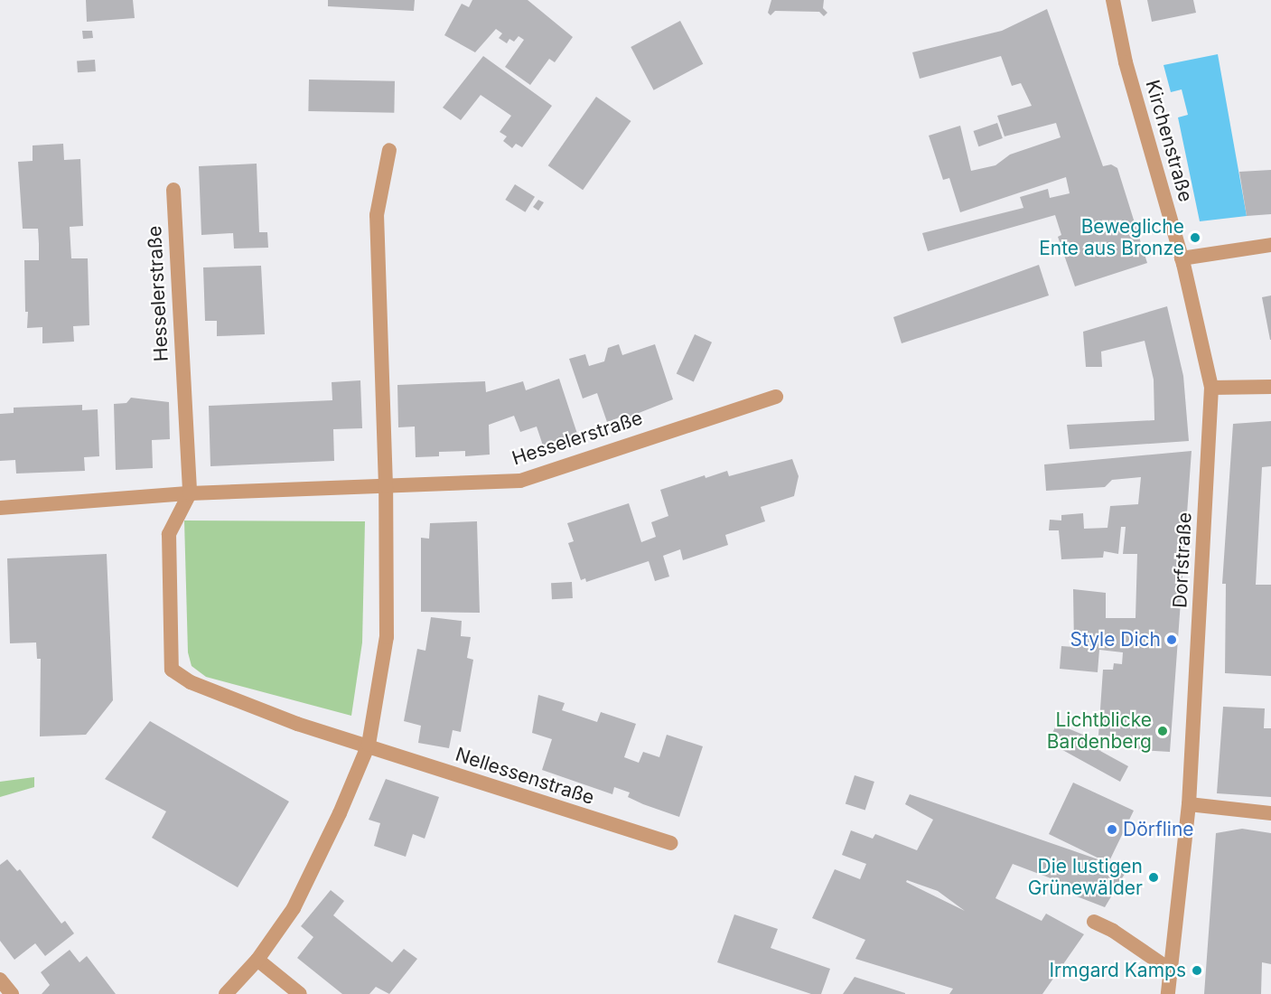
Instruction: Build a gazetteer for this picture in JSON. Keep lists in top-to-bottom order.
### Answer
{
  "streets": {
    "street": [
      "Kirchenstraße",
      "Hesselerstraße",
      "Dorfstraße",
      "Nellessenstraße"
    ]
  },
  "crossings": [
    ["Kirchenstraße", "Dorfstraße"]
  ],
  "places": [
    "Bewegliche Ente aus Bronze",
    "Style Dich",
    "Lichtblicke Bardenberg",
    "Dörfline",
    "Die lustigen Grünewälder",
    "Irmgard Kamps"
  ]
}
